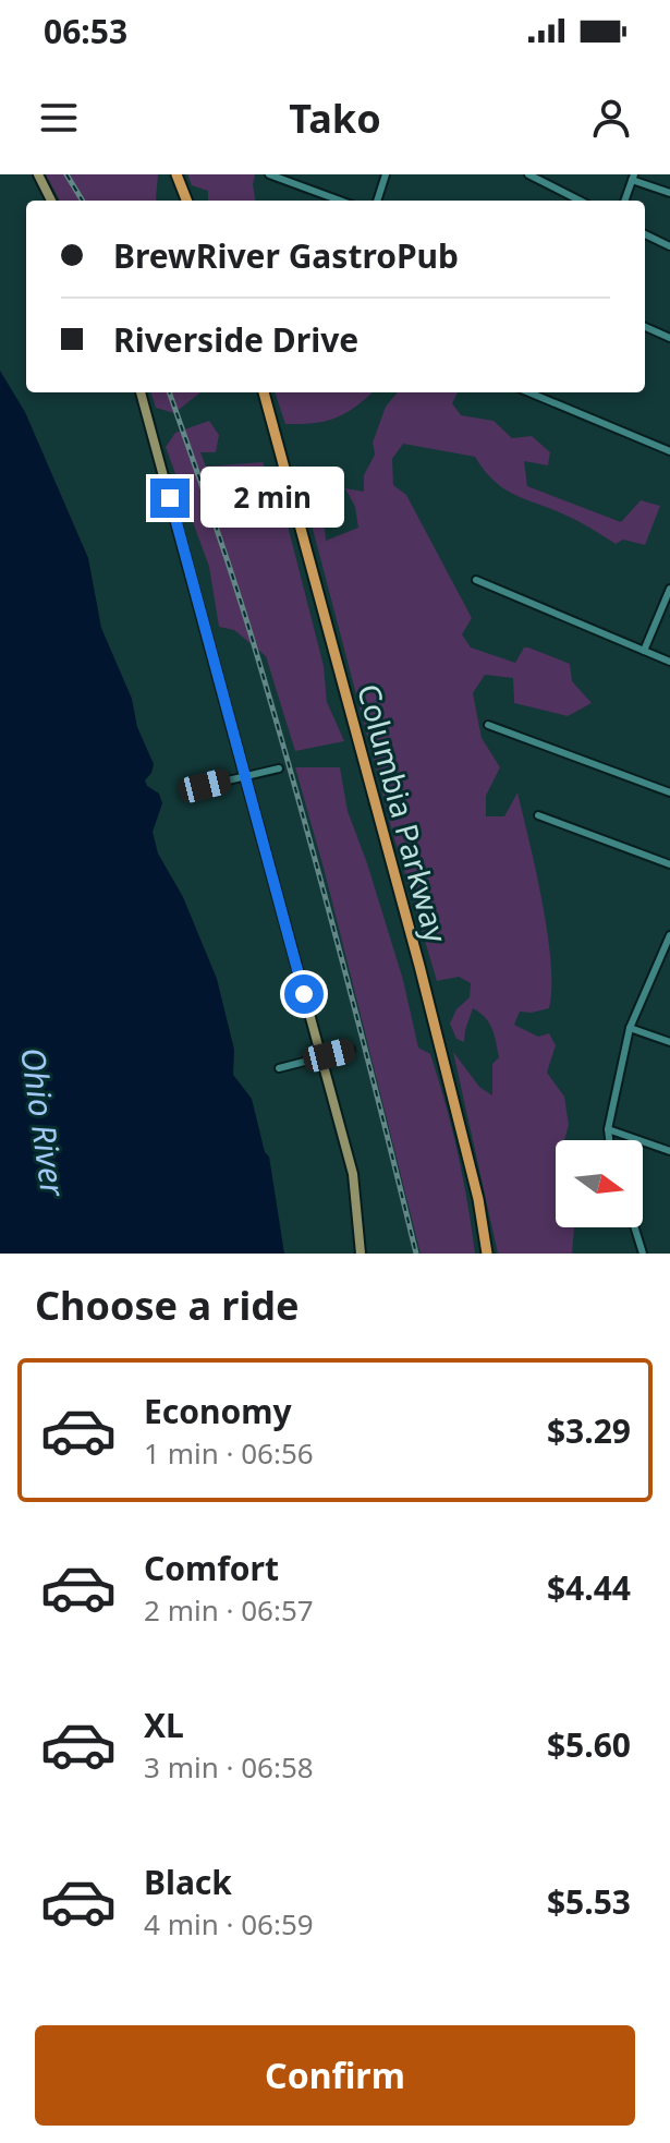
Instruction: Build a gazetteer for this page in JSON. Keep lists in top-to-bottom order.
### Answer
{
  "streets": {
    "highway": ["Columbia Parkway"]
  },
  "water": ["Ohio River"],
  "north": "right",
  "page": {
    "status": "06:53",
    "header": "Tako",
    "banner": ["BrewRiver GastroPub", "Riverside Drive"],
    "bubble": "2 min",
    "heading": "Choose a ride",
    "list": [
      {
        "name": "Economy",
        "note": "1 min · 06:56",
        "value": "$3.29"
      },
      {
        "name": "Comfort",
        "note": "2 min · 06:57",
        "value": "$4.44"
      },
      {
        "name": "XL",
        "note": "3 min · 06:58",
        "value": "$5.60"
      },
      {
        "name": "Black",
        "note": "4 min · 06:59",
        "value": "$5.53"
      }
    ],
    "buttons": "Confirm"
  }
}
